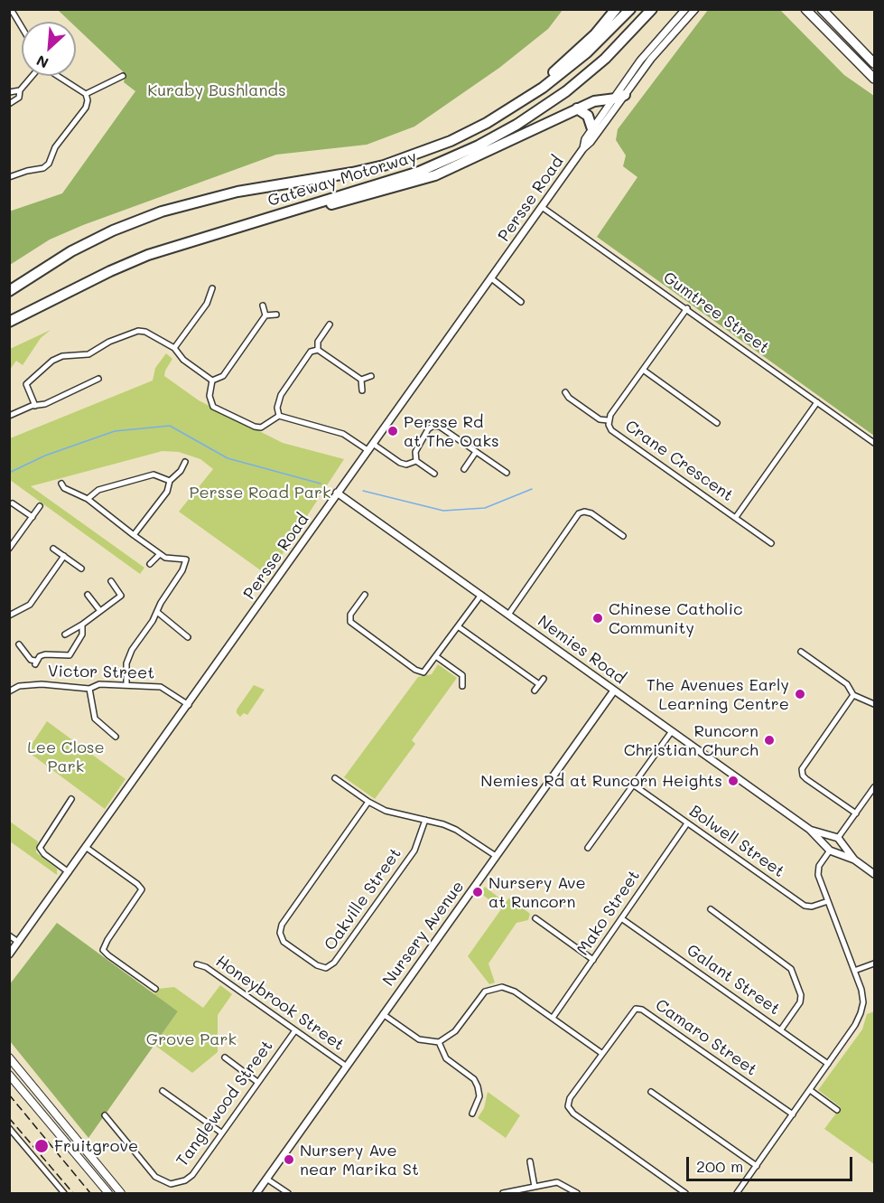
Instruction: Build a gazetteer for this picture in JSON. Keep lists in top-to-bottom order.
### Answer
{
  "streets": {
    "highway": ["Gateway Motorway"],
    "street": [
      "Persse Road",
      "Gumtree Street",
      "Crane Crescent",
      "Nemies Road",
      "Victor Street",
      "Bolwell Street",
      "Oakville Street",
      "Mako Street",
      "Nursery Avenue",
      "Galant Street",
      "Honeybrook Street",
      "Camaro Street",
      "Tanglewood Street"
    ]
  },
  "crossings": [
    ["Persse Road", "Gumtree Street"],
    ["Persse Road", "Nemies Road"],
    ["Persse Road", "Victor Street"],
    ["Gumtree Street", "Crane Crescent"],
    ["Nemies Road", "Nursery Avenue"],
    ["Bolwell Street", "Mako Street"],
    ["Mako Street", "Galant Street"],
    ["Nursery Avenue", "Honeybrook Street"],
    ["Honeybrook Street", "Tanglewood Street"]
  ],
  "parks": [
    "Kuraby Bushlands",
    "Persse Road Park",
    "Lee Close Park",
    "Grove Park"
  ],
  "places": [
    "Persse Rd at The Oaks",
    "Chinese Catholic Community",
    "The Avenues Early Learning Centre",
    "Runcorn Christian Church",
    "Nemies Rd at Runcorn Heights",
    "Nursery Ave at Runcorn",
    "Fruitgrove",
    "Nursery Ave near Marika St"
  ],
  "scale_bar": "200 m",
  "north": "bottom left"
}
